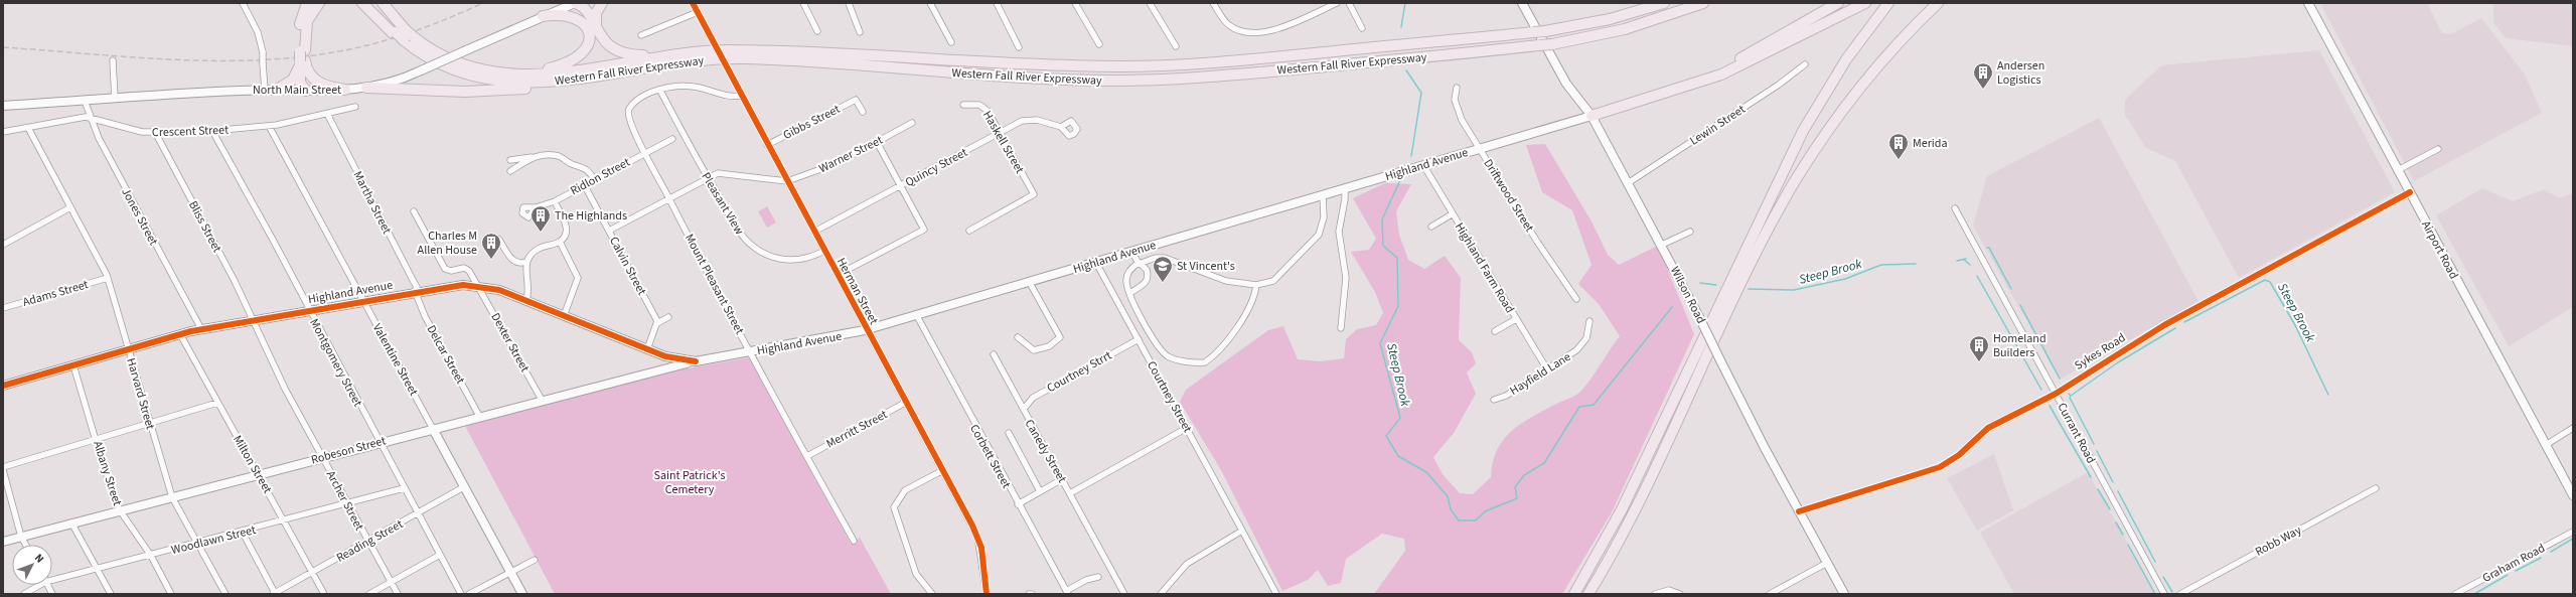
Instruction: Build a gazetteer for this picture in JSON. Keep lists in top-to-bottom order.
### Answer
{
  "streets": {
    "highway": ["Western Fall River Expressway"],
    "main road": [
      "North Main Street",
      "Highland Avenue",
      "Airport Road",
      "Wilson Road",
      "Valentine Street",
      "Robeson Street"
    ],
    "street": [
      "Gibbs Street",
      "Lewin Street",
      "Crescent Street",
      "Haskell Street",
      "Warner Street",
      "Quincy Street",
      "Ridlon Street",
      "Driftwood Street",
      "Martha Street",
      "Pleasant View",
      "Jones Street",
      "Bliss Street",
      "Calvin Street",
      "Highland Farm Road",
      "Mount Pleasant Street",
      "Herman Street",
      "Adams Street",
      "Dexter Street",
      "Sykes Road",
      "Delcar Street",
      "Montgomery Street",
      "Courtney Strrt",
      "Hayfield Lane",
      "Harvard Street",
      "Courtney Street",
      "Merritt Street",
      "Currant Road",
      "Canedy Street",
      "Corbett Street",
      "Milton Street",
      "Albany Street",
      "Archer Street",
      "Woodlawn Street",
      "Reading Street",
      "Robb Way",
      "Graham Road"
    ]
  },
  "crossings": [
    ["North Main Street", "Jones Street"],
    ["Gibbs Street", "Herman Street"],
    ["Lewin Street", "Wilson Road"],
    ["Crescent Street", "Martha Street"],
    ["Crescent Street", "Jones Street"],
    ["Crescent Street", "Bliss Street"],
    ["Crescent Street", "Valentine Street"],
    ["Crescent Street", "Montgomery Street"],
    ["Crescent Street", "Harvard Street"],
    ["Haskell Street", "Quincy Street"],
    ["Warner Street", "Herman Street"],
    ["Highland Avenue", "Driftwood Street"],
    ["Highland Avenue", "Martha Street"],
    ["Highland Avenue", "Jones Street"],
    ["Highland Avenue", "Bliss Street"],
    ["Highland Avenue", "Highland Farm Road"],
    ["Highland Avenue", "Mount Pleasant Street"],
    ["Highland Avenue", "Herman Street"],
    ["Highland Avenue", "Wilson Road"],
    ["Highland Avenue", "Dexter Street"],
    ["Highland Avenue", "Delcar Street"],
    ["Highland Avenue", "Valentine Street"],
    ["Highland Avenue", "Montgomery Street"],
    ["Highland Avenue", "Harvard Street"],
    ["Highland Avenue", "Courtney Street"],
    ["Highland Avenue", "Robeson Street"],
    ["Highland Avenue", "Corbett Street"],
    ["Highland Avenue", "Milton Street"],
    ["Highland Avenue", "Albany Street"],
    ["Highland Avenue", "Archer Street"],
    ["Quincy Street", "Herman Street"],
    ["Ridlon Street", "Calvin Street"],
    ["Ridlon Street", "Mount Pleasant Street"],
    ["Martha Street", "Delcar Street"],
    ["Pleasant View", "Mount Pleasant Street"],
    ["Pleasant View", "Herman Street"],
    ["Bliss Street", "Archer Street"],
    ["Airport Road", "Sykes Road"],
    ["Highland Farm Road", "Hayfield Lane"],
    ["Mount Pleasant Street", "Merritt Street"],
    ["Herman Street", "Merritt Street"],
    ["Adams Street", "Harvard Street"],
    ["Wilson Road", "Sykes Road"],
    ["Dexter Street", "Robeson Street"],
    ["Sykes Road", "Currant Road"],
    ["Delcar Street", "Robeson Street"],
    ["Valentine Street", "Robeson Street"],
    ["Valentine Street", "Reading Street"],
    ["Montgomery Street", "Robeson Street"],
    ["Montgomery Street", "Woodlawn Street"],
    ["Montgomery Street", "Reading Street"],
    ["Courtney Strrt", "Courtney Street"],
    ["Courtney Strrt", "Canedy Street"],
    ["Harvard Street", "Robeson Street"],
    ["Harvard Street", "Woodlawn Street"],
    ["Robeson Street", "Milton Street"],
    ["Robeson Street", "Albany Street"],
    ["Robeson Street", "Archer Street"],
    ["Milton Street", "Woodlawn Street"],
    ["Milton Street", "Reading Street"],
    ["Albany Street", "Woodlawn Street"],
    ["Archer Street", "Woodlawn Street"],
    ["Archer Street", "Reading Street"]
  ],
  "water": ["Steep Brook"],
  "parks": ["Saint Patrick's Cemetery"],
  "places": {
    "building": [
      "Andersen Logistics",
      "Merida",
      "The Highlands",
      "Charles M Allen House",
      "Homeland Builders"
    ],
    "school or university": ["St Vincent's"]
  },
  "north": "top right"
}
